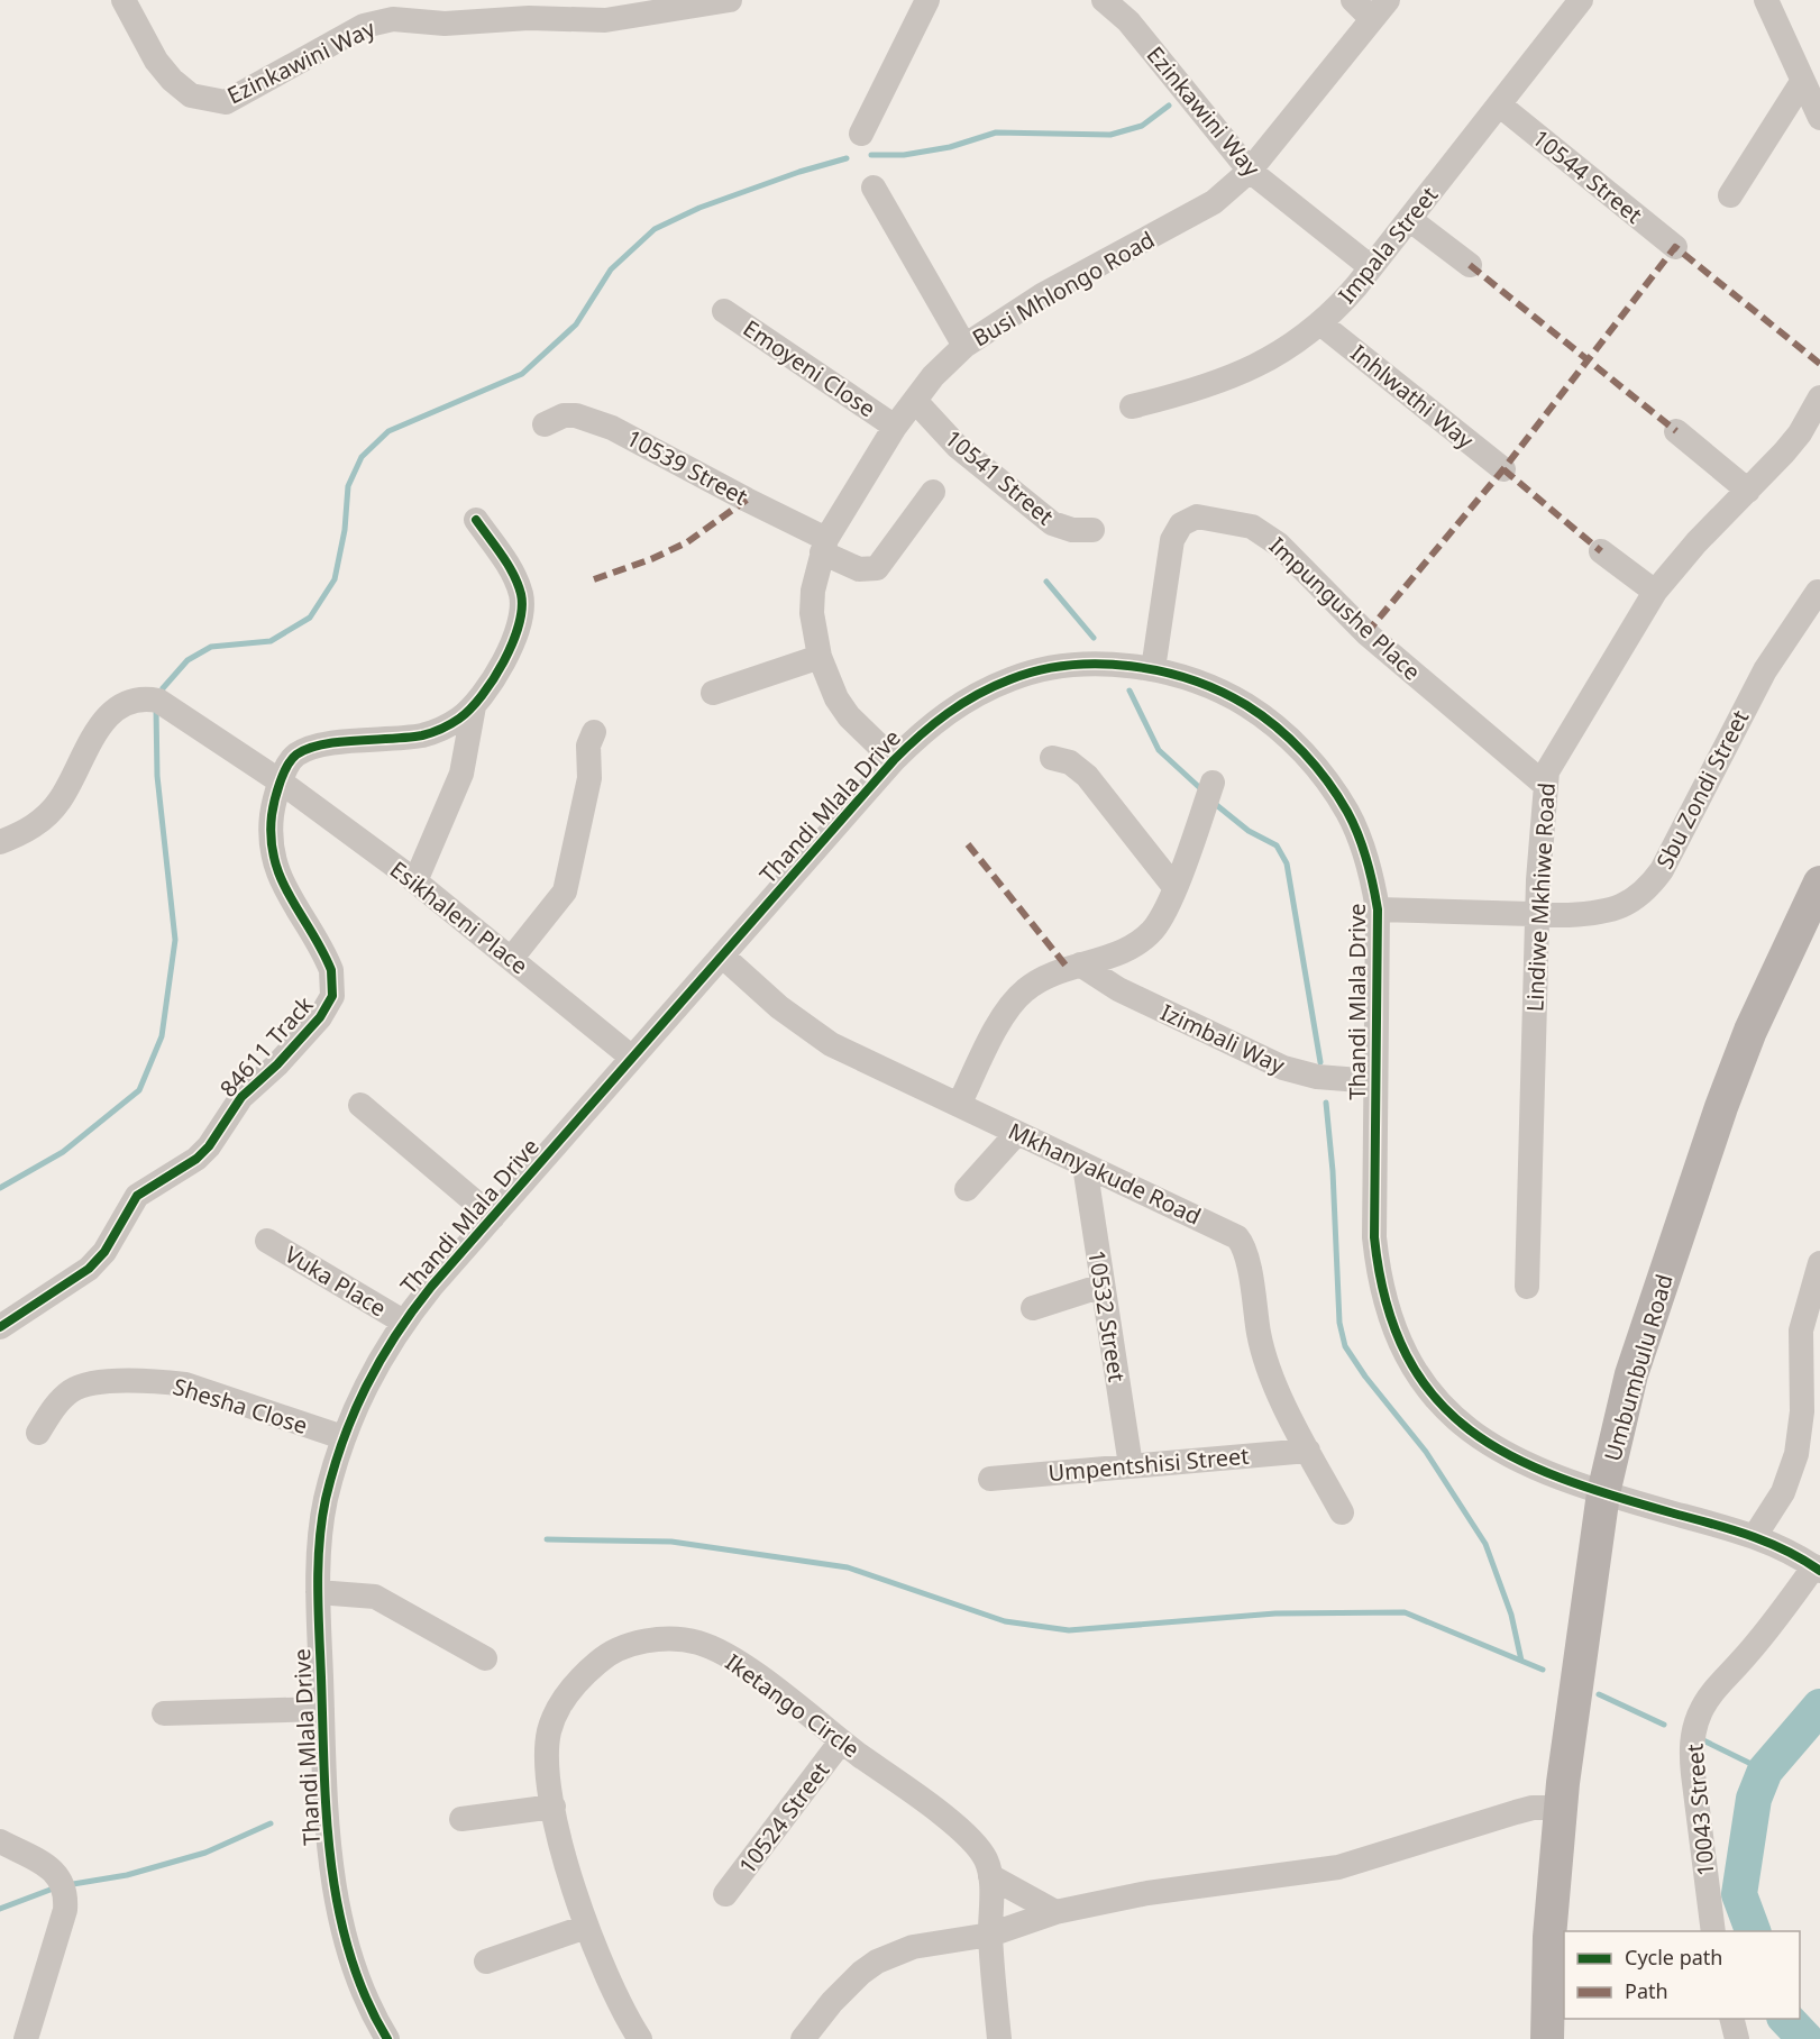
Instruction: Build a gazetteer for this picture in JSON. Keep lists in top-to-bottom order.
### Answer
{
  "streets": {
    "main road": ["Umbumbulu Road"],
    "street": [
      "Ezinkawini Way",
      "10544 Street",
      "Impala Street",
      "Busi Mhlongo Road",
      "Emoyeni Close",
      "Inhlwathi Way",
      "10539 Street",
      "10541 Street",
      "Impungushe Place",
      "Sbu Zondi Street",
      "Thandi Mlala Drive",
      "Lindiwe Mkhiwe Road",
      "Esikhaleni Place",
      "Izimbali Way",
      "84611 Track",
      "Mkhanyakude Road",
      "Vuka Place",
      "10532 Street",
      "Shesha Close",
      "Umpentshisi Street",
      "Iketango Circle",
      "10043 Street",
      "10524 Street"
    ]
  },
  "crossings": [
    ["Ezinkawini Way", "Impala Street"],
    ["Ezinkawini Way", "Busi Mhlongo Road"],
    ["10544 Street", "Impala Street"],
    ["Impala Street", "Inhlwathi Way"],
    ["Busi Mhlongo Road", "Emoyeni Close"],
    ["Busi Mhlongo Road", "10539 Street"],
    ["Busi Mhlongo Road", "10541 Street"],
    ["Busi Mhlongo Road", "Thandi Mlala Drive"],
    ["Impungushe Place", "Thandi Mlala Drive"],
    ["Impungushe Place", "Lindiwe Mkhiwe Road"],
    ["Sbu Zondi Street", "Thandi Mlala Drive"],
    ["Sbu Zondi Street", "Lindiwe Mkhiwe Road"],
    ["Thandi Mlala Drive", "Esikhaleni Place"],
    ["Thandi Mlala Drive", "Izimbali Way"],
    ["Thandi Mlala Drive", "Mkhanyakude Road"],
    ["Thandi Mlala Drive", "Vuka Place"],
    ["Thandi Mlala Drive", "Umbumbulu Road"],
    ["Thandi Mlala Drive", "Shesha Close"],
    ["Thandi Mlala Drive", "10043 Street"],
    ["Esikhaleni Place", "84611 Track"],
    ["Mkhanyakude Road", "10532 Street"],
    ["Mkhanyakude Road", "Umpentshisi Street"],
    ["10532 Street", "Umpentshisi Street"],
    ["Iketango Circle", "10524 Street"]
  ],
  "legend": ["Cycle path", "Path"]
}
